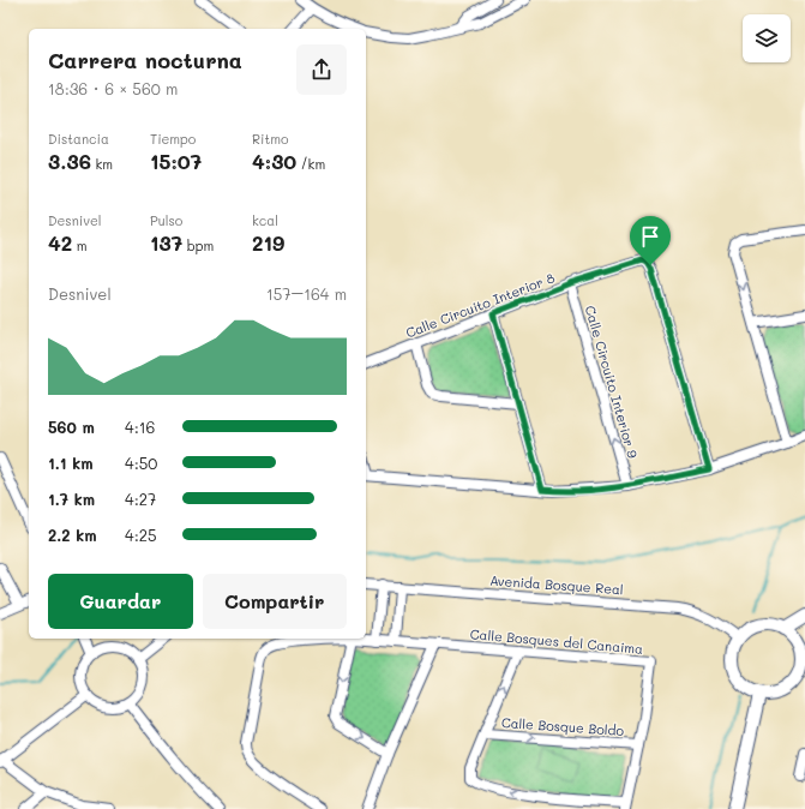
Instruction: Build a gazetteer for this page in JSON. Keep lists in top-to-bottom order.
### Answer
{
  "streets": {
    "street": [
      "Calle Circuito Interior 8",
      "Calle Circuito Interior 9",
      "Avenida Bosque Real",
      "Calle Bosques del Canaima",
      "Calle Bosque Boldo"
    ]
  },
  "crossings": [
    ["Calle Circuito Interior 8", "Calle Circuito Interior 9"],
    ["Calle Bosques del Canaima", "Calle Bosque Boldo"]
  ],
  "page": {
    "heading": ["Carrera nocturna", "18:36 · 6 × 560 m"],
    "stats": [
      ["Distancia", "3.36 km"],
      ["Tiempo", "15:07"],
      ["Ritmo", "4:30 /km"],
      ["Desnivel", "42 m"],
      ["Pulso", "137 bpm"],
      ["kcal", "219"]
    ],
    "chart": ["Desnivel", "157–164 m"],
    "list": [
      {
        "name": "560 m",
        "note": "4:16"
      },
      {
        "name": "1.1 km",
        "note": "4:50"
      },
      {
        "name": "1.7 km",
        "note": "4:27"
      },
      {
        "name": "2.2 km",
        "note": "4:25"
      }
    ],
    "buttons": ["Guardar", "Compartir"]
  }
}
